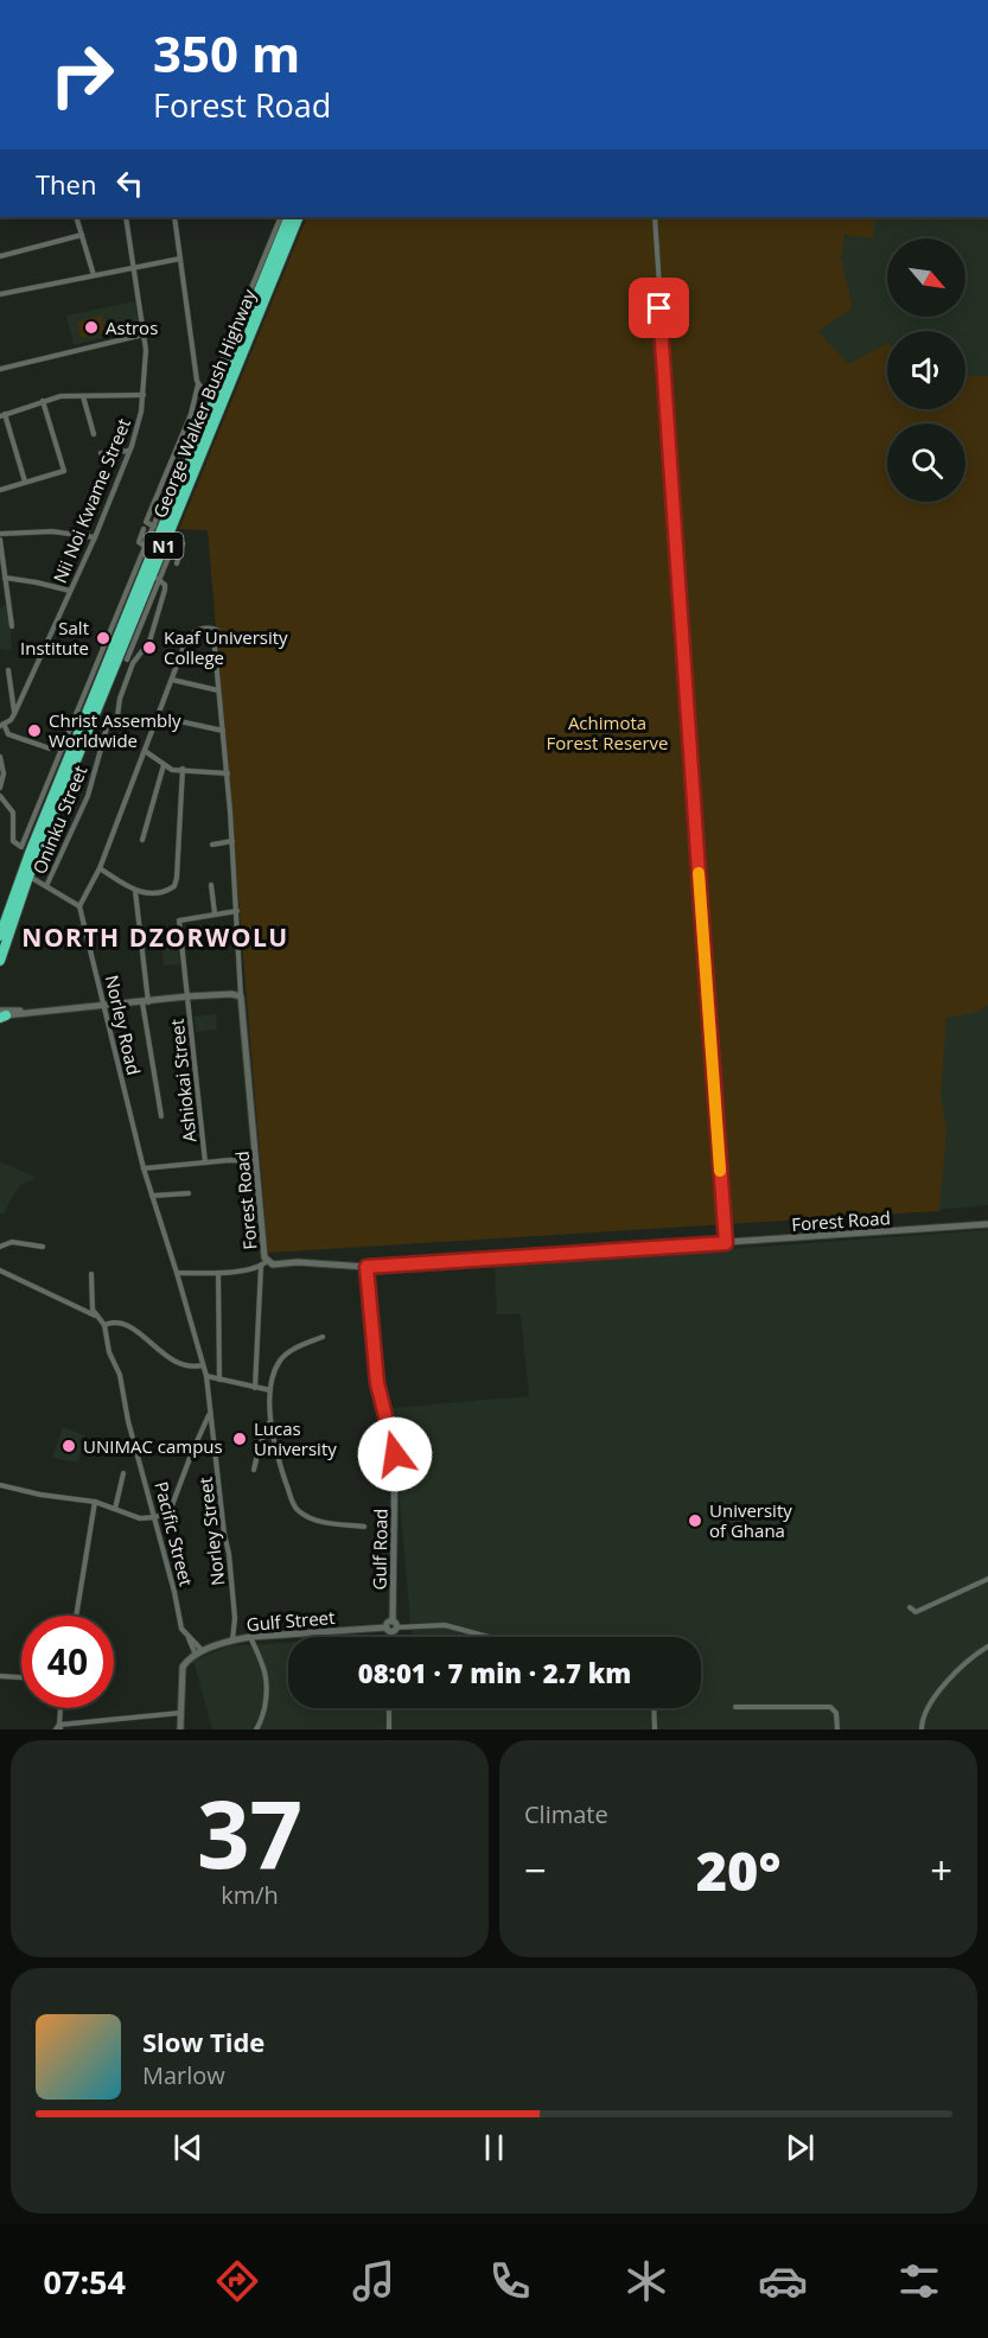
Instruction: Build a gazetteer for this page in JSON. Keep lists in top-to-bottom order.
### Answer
{
  "streets": {
    "highway": ["George Walker Bush Highway", "N1"],
    "main road": ["Forest Road", "Gulf Road", "Gulf Street"],
    "street": [
      "Nii Noi Kwame Street",
      "Oninku Street",
      "Norley Road",
      "Ashiokai Street",
      "Norley Street",
      "Pacific Street"
    ]
  },
  "crossings": [
    ["Norley Road", "Norley Street"],
    ["Forest Road", "Gulf Road"],
    ["Norley Street", "Gulf Street"],
    ["Pacific Street", "Gulf Street"],
    ["Gulf Road", "Gulf Street"]
  ],
  "districts": ["NORTH DZORWOLU"],
  "parks": ["Achimota Forest Reserve"],
  "places": [
    "Astros",
    "Salt Institute",
    "Kaaf University College",
    "Christ Assembly Worldwide",
    "Lucas University",
    "UNIMAC campus",
    "University of Ghana"
  ],
  "north": "bottom right",
  "page": {
    "turn": ["350 m", "Forest Road"],
    "then": "Then",
    "limit": "40",
    "trip": "08:01 · 7 min · 2.7 km",
    "tile": [
      ["37", "km/h"],
      "Climate"
    ],
    "heat": ["−", "20°", "+"],
    "song": ["Slow Tide", "Marlow"],
    "tabs": "07:54"
  }
}
